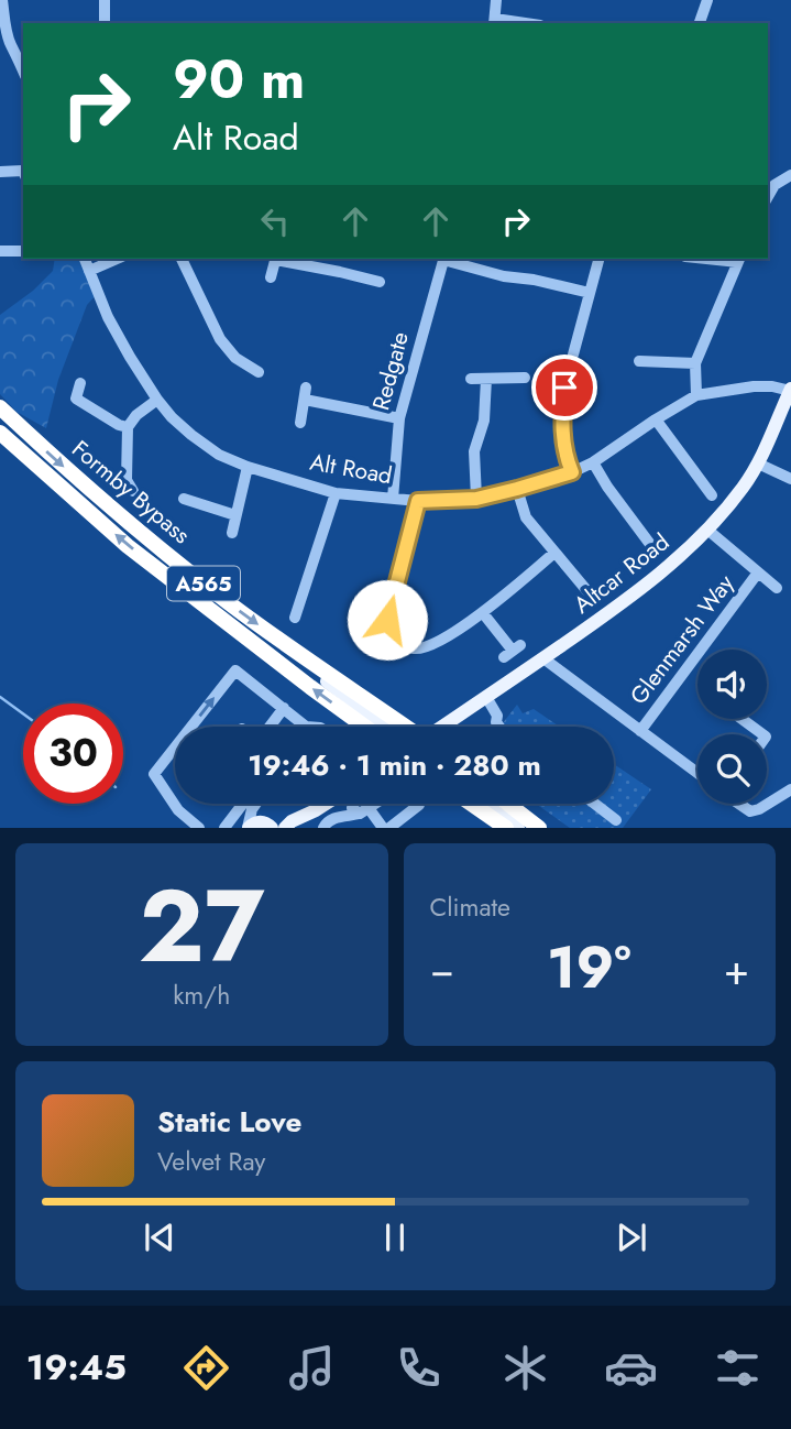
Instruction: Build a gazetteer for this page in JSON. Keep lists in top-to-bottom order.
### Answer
{
  "streets": {
    "highway": ["Formby Bypass", "A565"],
    "main road": ["Altcar Road"],
    "street": ["Redgate", "Alt Road", "Glenmarsh Way"]
  },
  "crossings": [
    ["Redgate", "Alt Road"],
    ["Alt Road", "Altcar Road"],
    ["Altcar Road", "Glenmarsh Way"]
  ],
  "page": {
    "turn": ["90 m", "Alt Road"],
    "limit": "30",
    "trip": "19:46 · 1 min · 280 m",
    "tile": [
      ["27", "km/h"],
      "Climate"
    ],
    "heat": ["−", "19°", "+"],
    "song": ["Static Love", "Velvet Ray"],
    "tabs": "19:45"
  }
}
